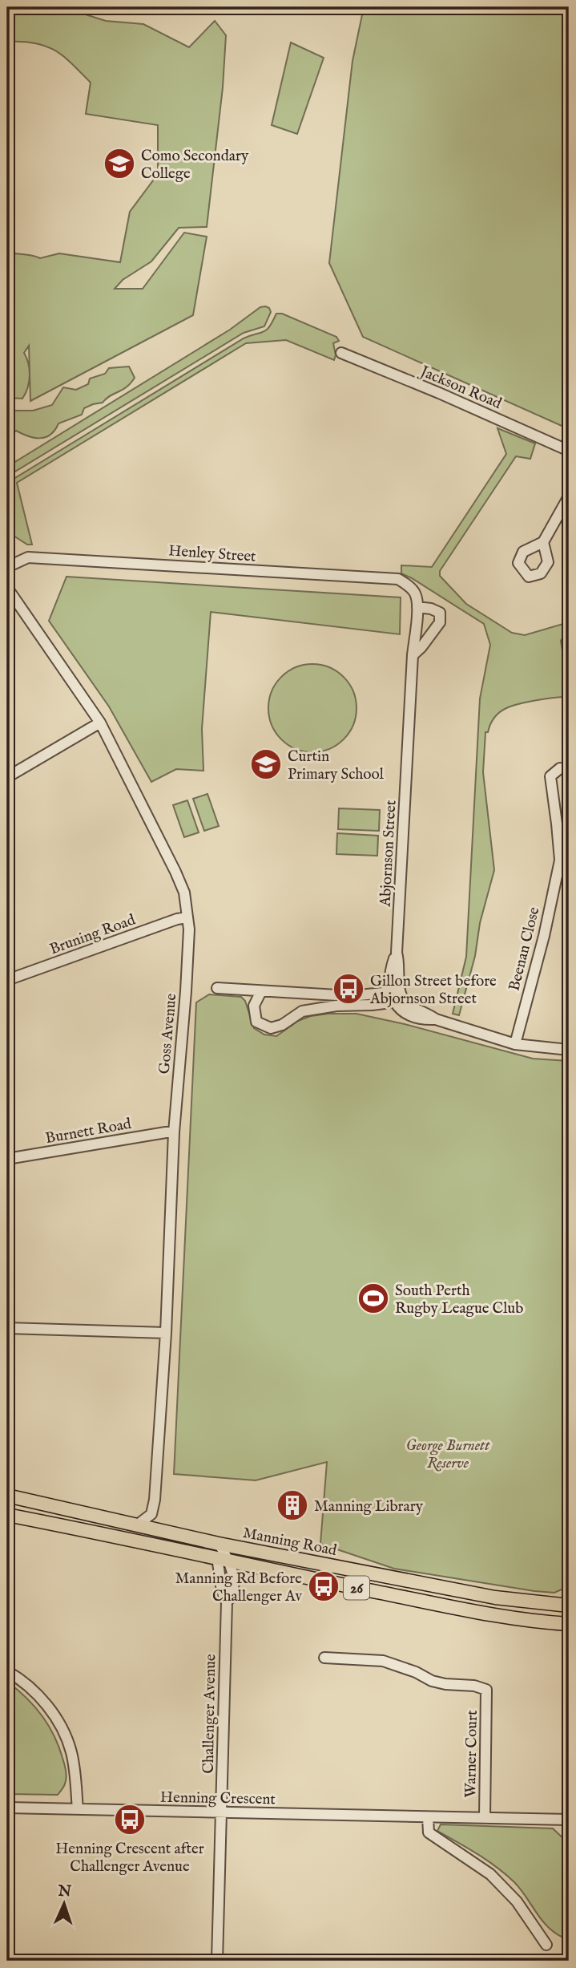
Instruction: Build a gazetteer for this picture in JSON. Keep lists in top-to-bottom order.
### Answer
{
  "streets": {
    "main road": ["Manning Road", "26"],
    "street": [
      "Jackson Road",
      "Henley Street",
      "Abjornson Street",
      "Bruning Road",
      "Beenan Close",
      "Goss Avenue",
      "Burnett Road",
      "Challenger Avenue",
      "Warner Court",
      "Henning Crescent"
    ]
  },
  "crossings": [
    ["Henley Street", "Abjornson Street"],
    ["Bruning Road", "Goss Avenue"],
    ["Goss Avenue", "Burnett Road"],
    ["Goss Avenue", "Manning Road"],
    ["Manning Road", "Challenger Avenue"],
    ["26", "Challenger Avenue"],
    ["Challenger Avenue", "Henning Crescent"],
    ["Warner Court", "Henning Crescent"]
  ],
  "parks": ["George Burnett Reserve"],
  "places": {
    "school or university": ["Como Secondary College", "Curtin Primary School"],
    "bus stop": ["Gillon Street before Abjornson Street", "Manning Rd Before Challenger Av", "Henning Crescent after Challenger Avenue"],
    "sports": ["South Perth Rugby League Club"],
    "building": ["Manning Library"]
  },
  "north": "top"
}
